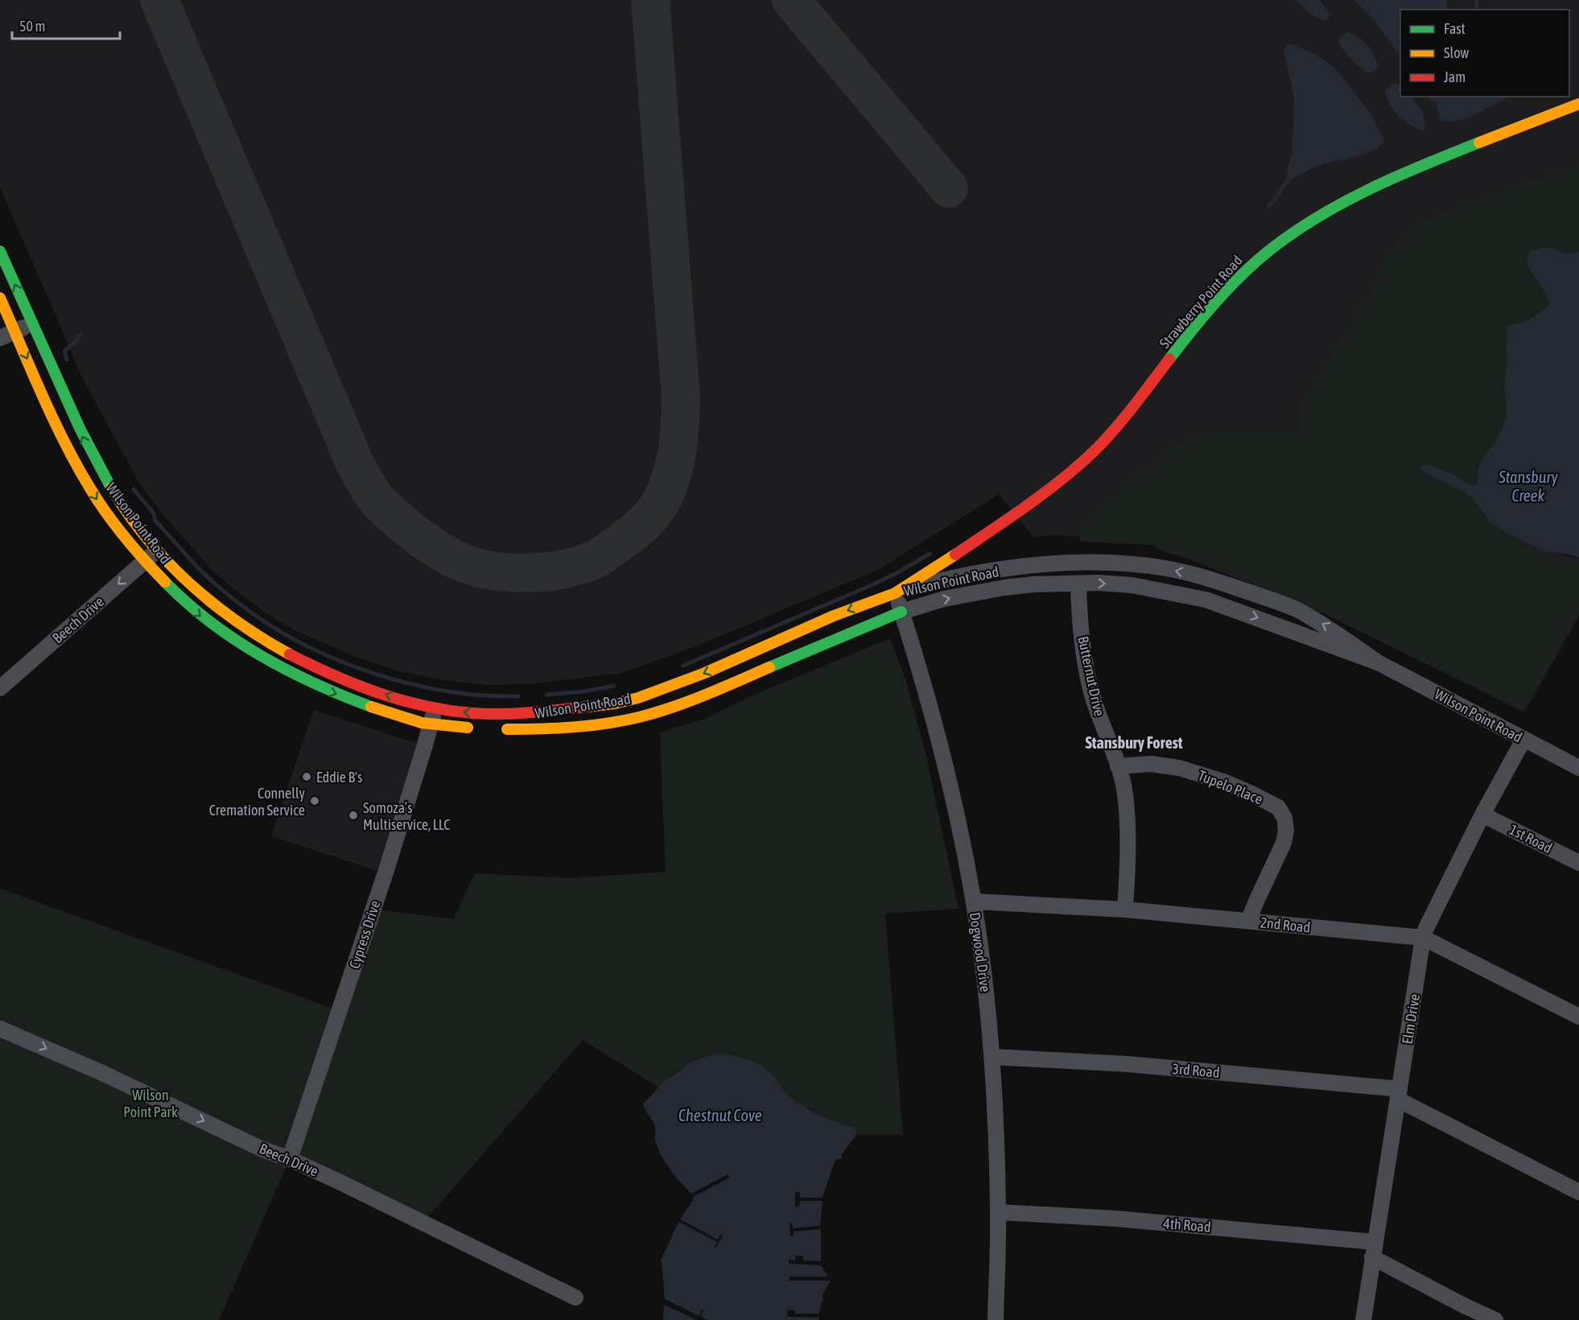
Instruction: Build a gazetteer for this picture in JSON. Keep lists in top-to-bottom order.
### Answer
{
  "streets": {
    "street": [
      "Strawberry Point Road",
      "Wilson Point Road",
      "Beech Drive",
      "Butternut Drive",
      "Tupelo Place",
      "1st Road",
      "2nd Road",
      "Cypress Drive",
      "Dogwood Drive",
      "Elm Drive",
      "3rd Road",
      "4th Road"
    ]
  },
  "crossings": [
    ["Strawberry Point Road", "Wilson Point Road"],
    ["Strawberry Point Road", "Dogwood Drive"],
    ["Wilson Point Road", "Beech Drive"],
    ["Wilson Point Road", "Butternut Drive"],
    ["Wilson Point Road", "Cypress Drive"],
    ["Wilson Point Road", "Dogwood Drive"],
    ["Wilson Point Road", "Elm Drive"],
    ["Beech Drive", "Cypress Drive"],
    ["Butternut Drive", "Tupelo Place"],
    ["Butternut Drive", "2nd Road"],
    ["Tupelo Place", "2nd Road"],
    ["1st Road", "Elm Drive"],
    ["2nd Road", "Dogwood Drive"],
    ["2nd Road", "Elm Drive"],
    ["Dogwood Drive", "3rd Road"],
    ["Dogwood Drive", "4th Road"],
    ["Elm Drive", "3rd Road"],
    ["Elm Drive", "4th Road"]
  ],
  "districts": ["Stansbury Forest"],
  "water": ["Stansbury Creek", "Chestnut Cove"],
  "parks": ["Wilson Point Park"],
  "places": ["Eddie B's", "Connelly Cremation Service", "Somoza’s Multiservice, LLC"],
  "legend": ["Fast", "Slow", "Jam"],
  "scale_bar": "50 m"
}
